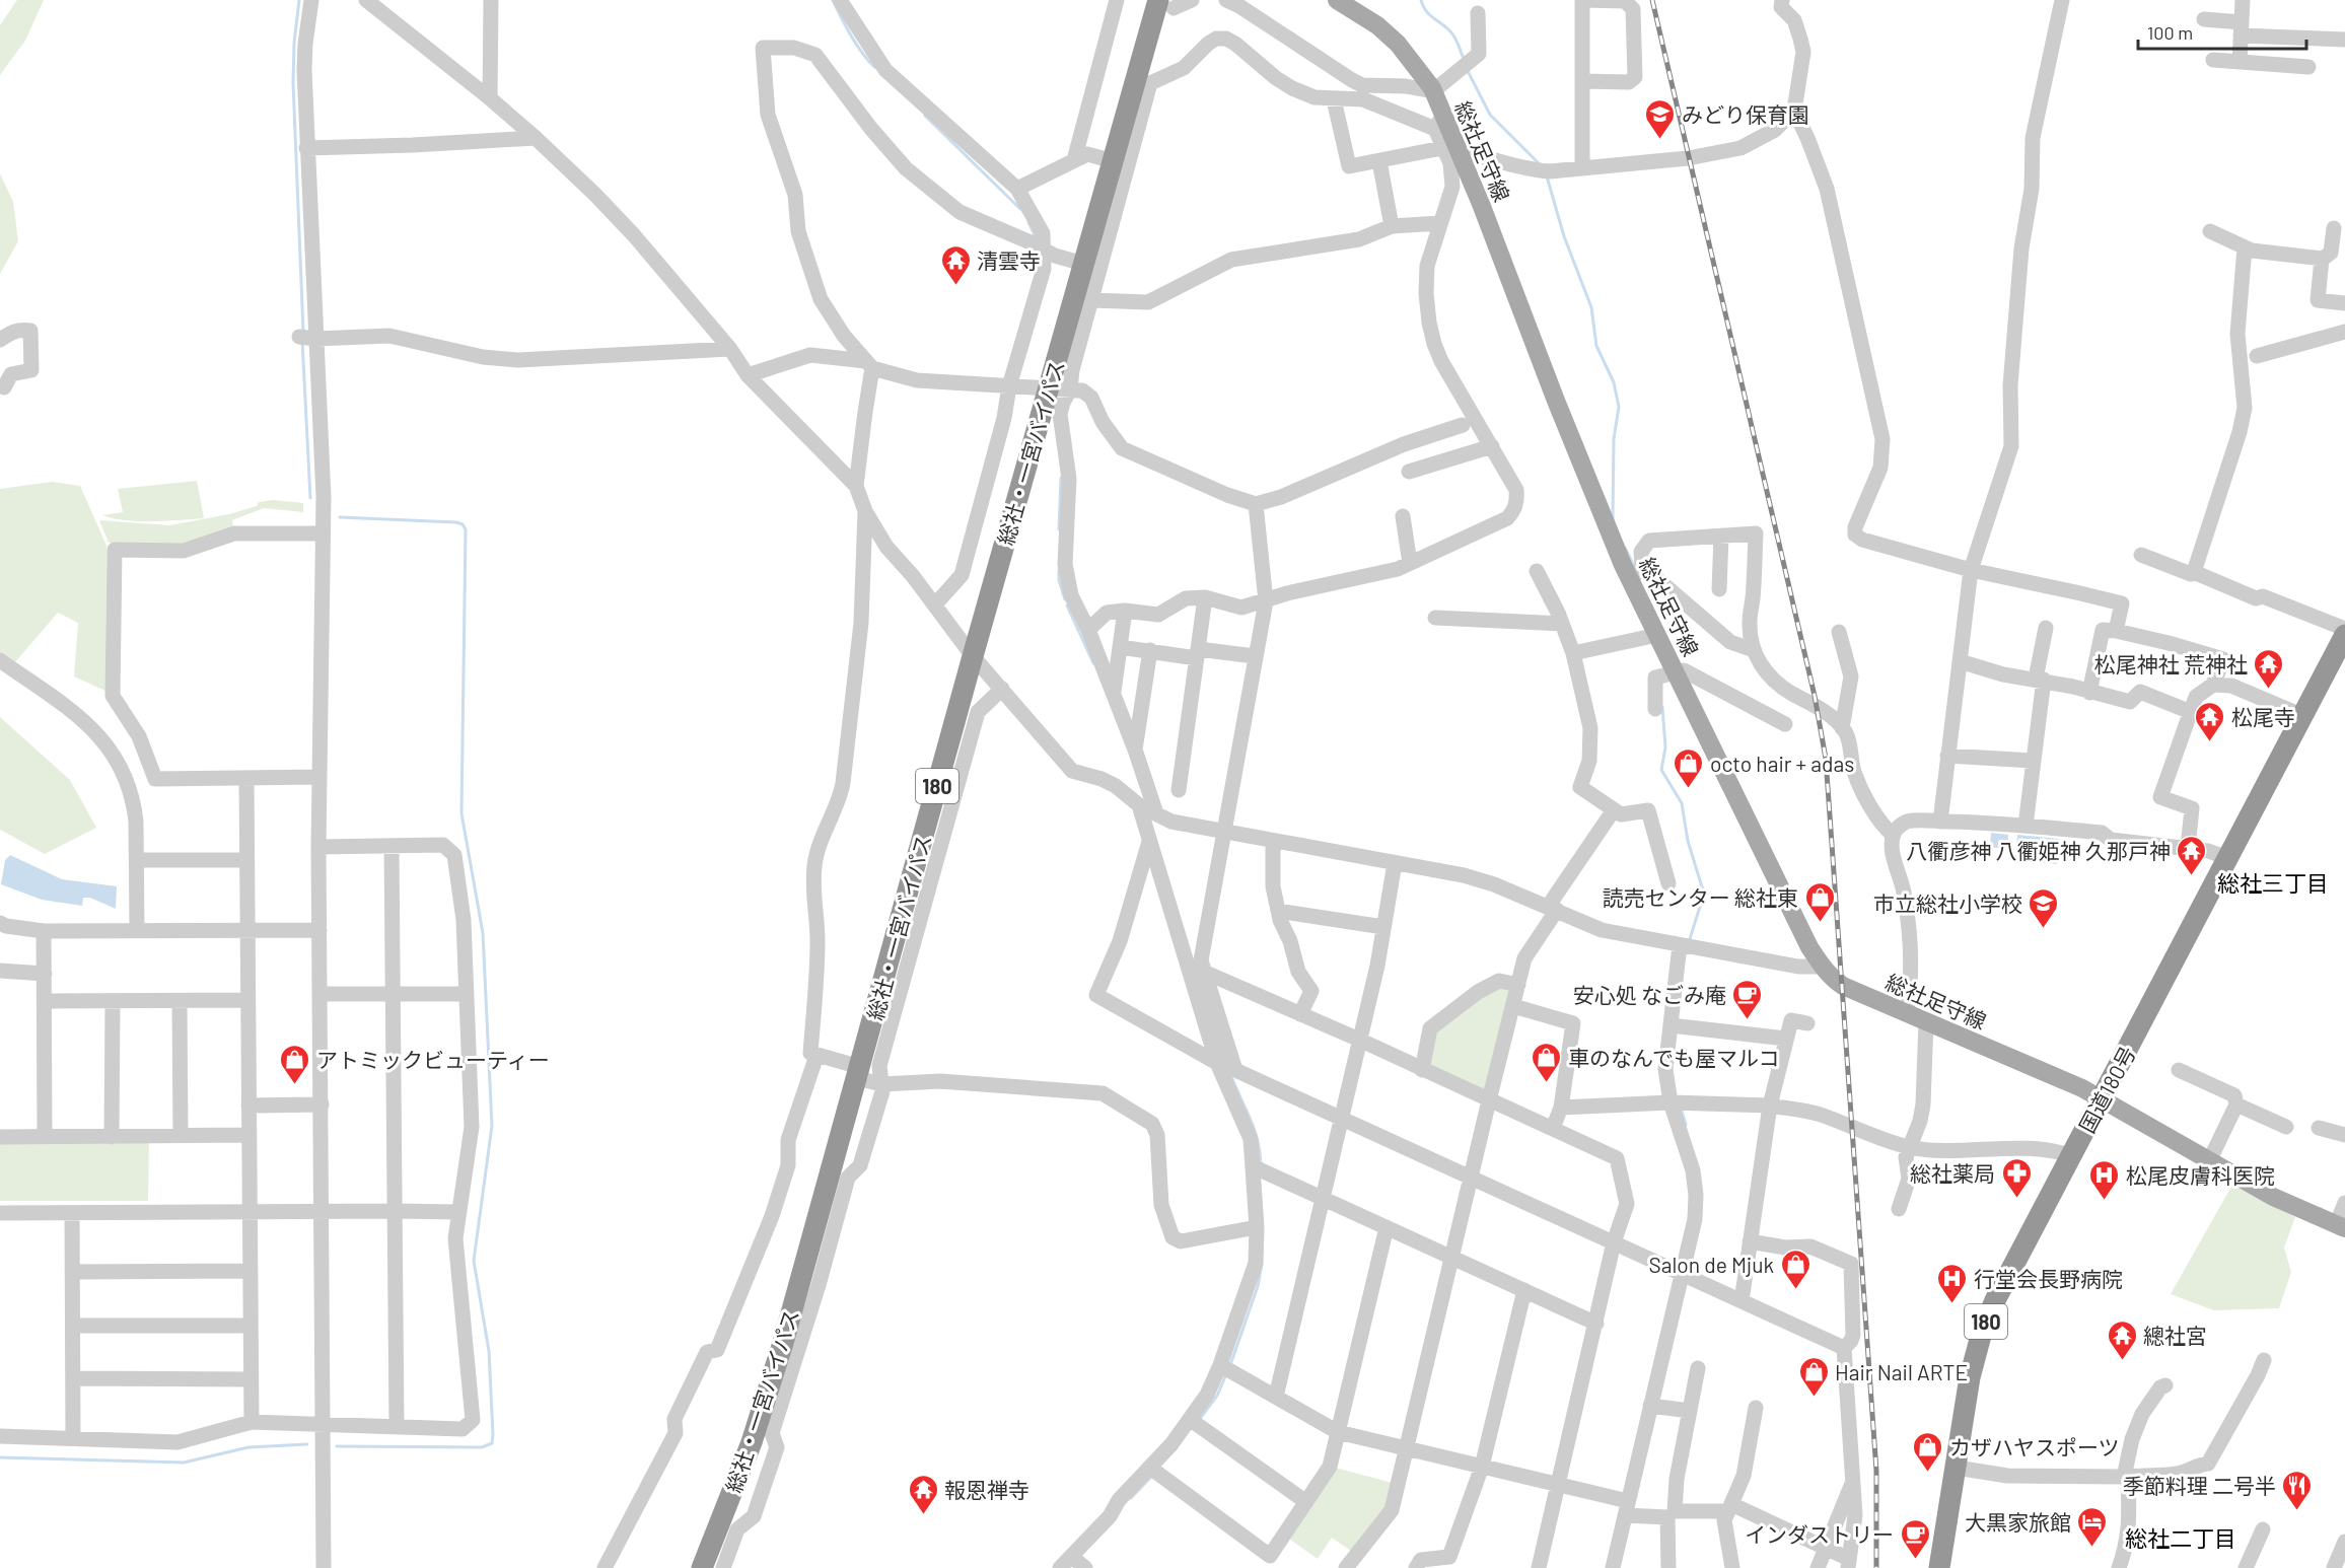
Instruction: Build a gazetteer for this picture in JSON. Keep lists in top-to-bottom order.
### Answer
{
  "streets": {
    "highway": ["総社・一宮バイパス", "180", "国道180号"],
    "main road": ["総社足守線"]
  },
  "crossings": [
    ["総社足守線", "国道180号"]
  ],
  "districts": ["総社三丁目", "総社二丁目"],
  "places": {
    "school or university": ["みどり保育園", "市立総社小学校"],
    "temple": [
      "清雲寺",
      "松尾神社 荒神社",
      "松尾寺",
      "八衢彦神 八衢姫神 久那戸神",
      "總社宮",
      "報恩禅寺"
    ],
    "shop": [
      "octo hair + adas",
      "読売センター 総社東",
      "車のなんでも屋マルコ",
      "アトミックビューティー",
      "Salon de Mjuk",
      "Hair Nail ARTE",
      "カザハヤスポーツ"
    ],
    "cafe": ["安心処 なごみ庵", "インダストリー"],
    "pharmacy": ["総社薬局"],
    "hospital": ["松尾皮膚科医院", "行堂会長野病院"],
    "restaurant": ["季節料理 二号半"],
    "hotel": ["大黒家旅館"]
  },
  "scale_bar": "100 m"
}
